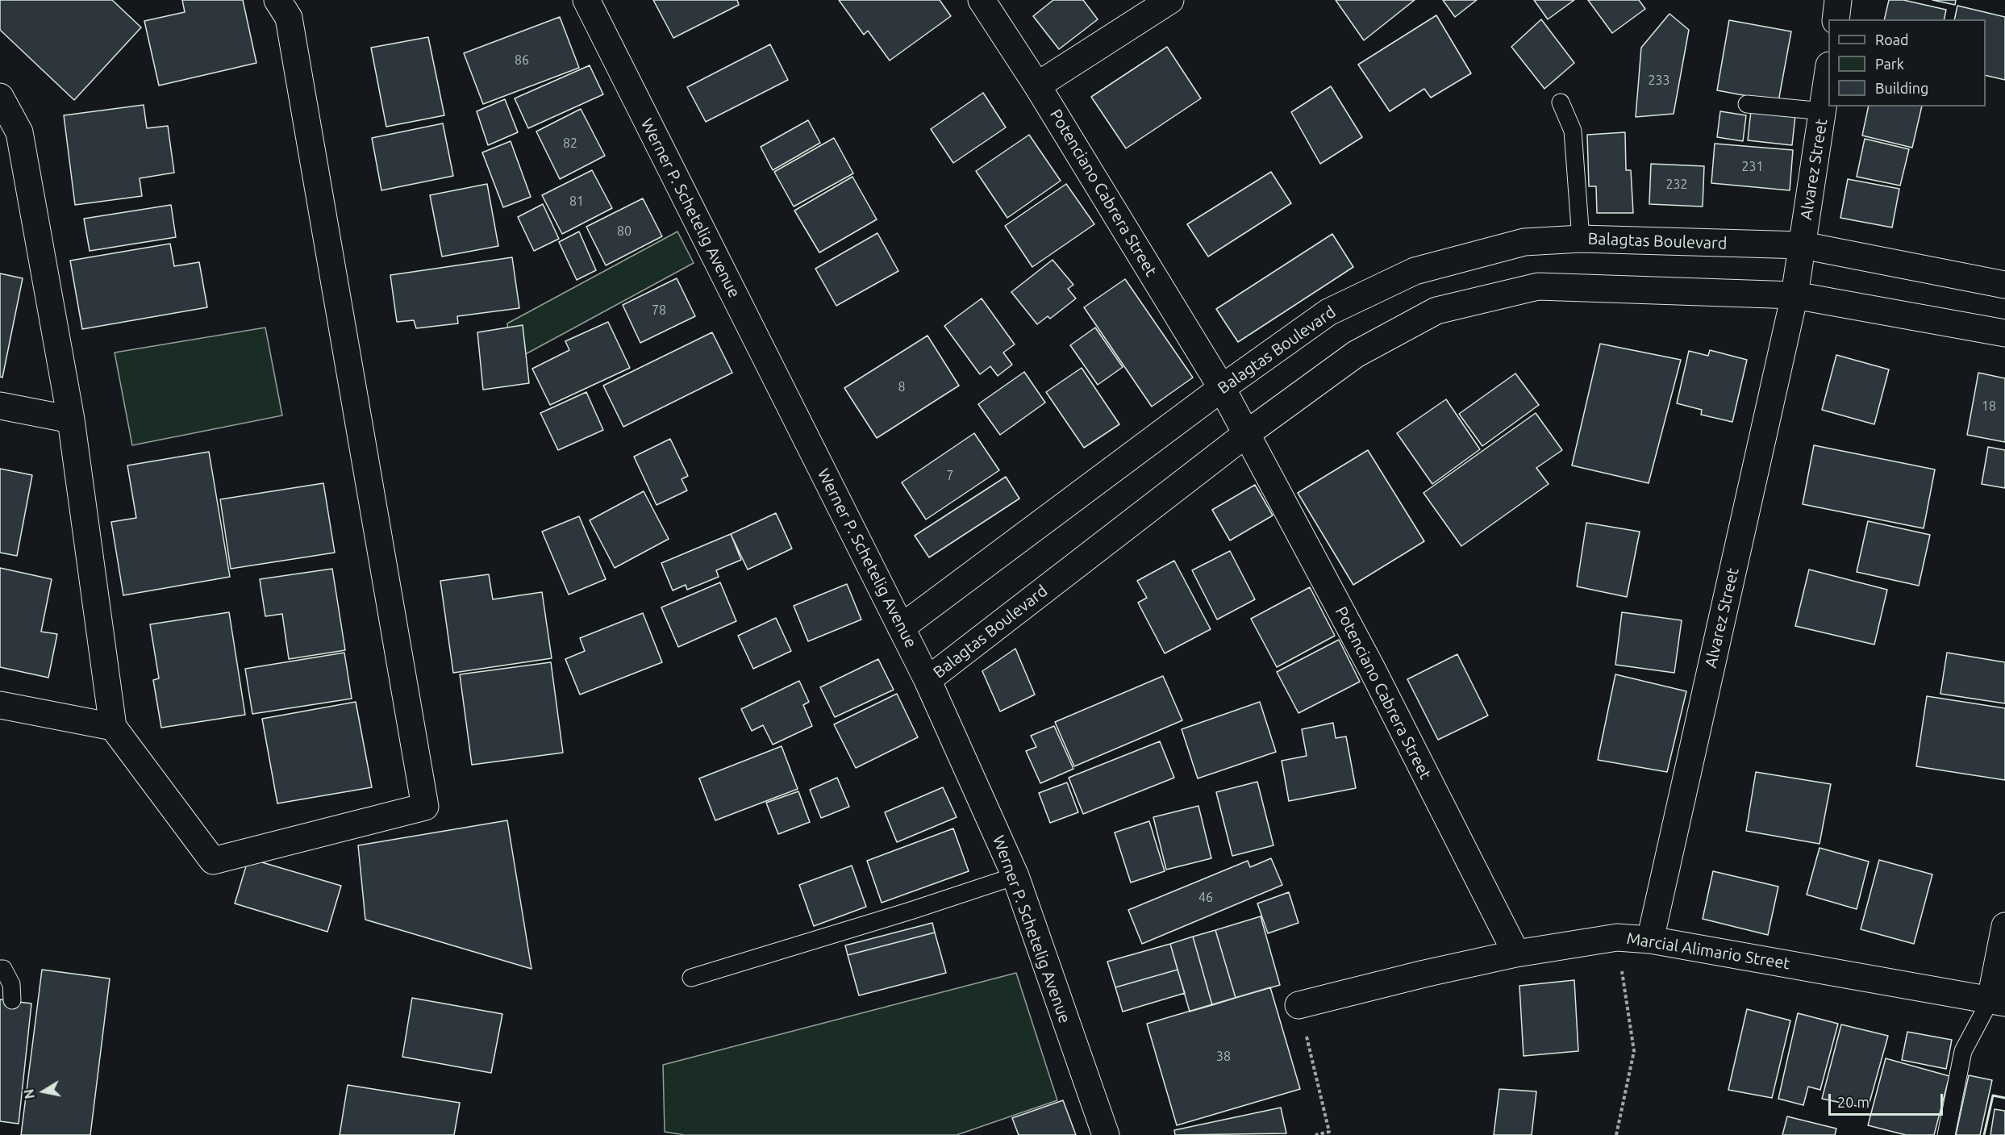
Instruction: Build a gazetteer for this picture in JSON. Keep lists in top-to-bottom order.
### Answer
{
  "streets": {
    "street": [
      "Alvarez Street",
      "Potenciano Cabrera Street",
      "Werner P. Schetelig Avenue",
      "Balagtas Boulevard",
      "Marcial Alimario Street"
    ]
  },
  "crossings": [
    ["Alvarez Street", "Balagtas Boulevard"],
    ["Alvarez Street", "Marcial Alimario Street"],
    ["Potenciano Cabrera Street", "Balagtas Boulevard"],
    ["Potenciano Cabrera Street", "Marcial Alimario Street"],
    ["Werner P. Schetelig Avenue", "Balagtas Boulevard"]
  ],
  "house_numbers": [
    "86",
    "233",
    "82",
    "231",
    "232",
    "81",
    "80",
    "78",
    "8",
    "18",
    "7",
    "46",
    "38"
  ],
  "legend": ["Road", "Park", "Building"],
  "scale_bar": "20 m",
  "north": "left"
}
